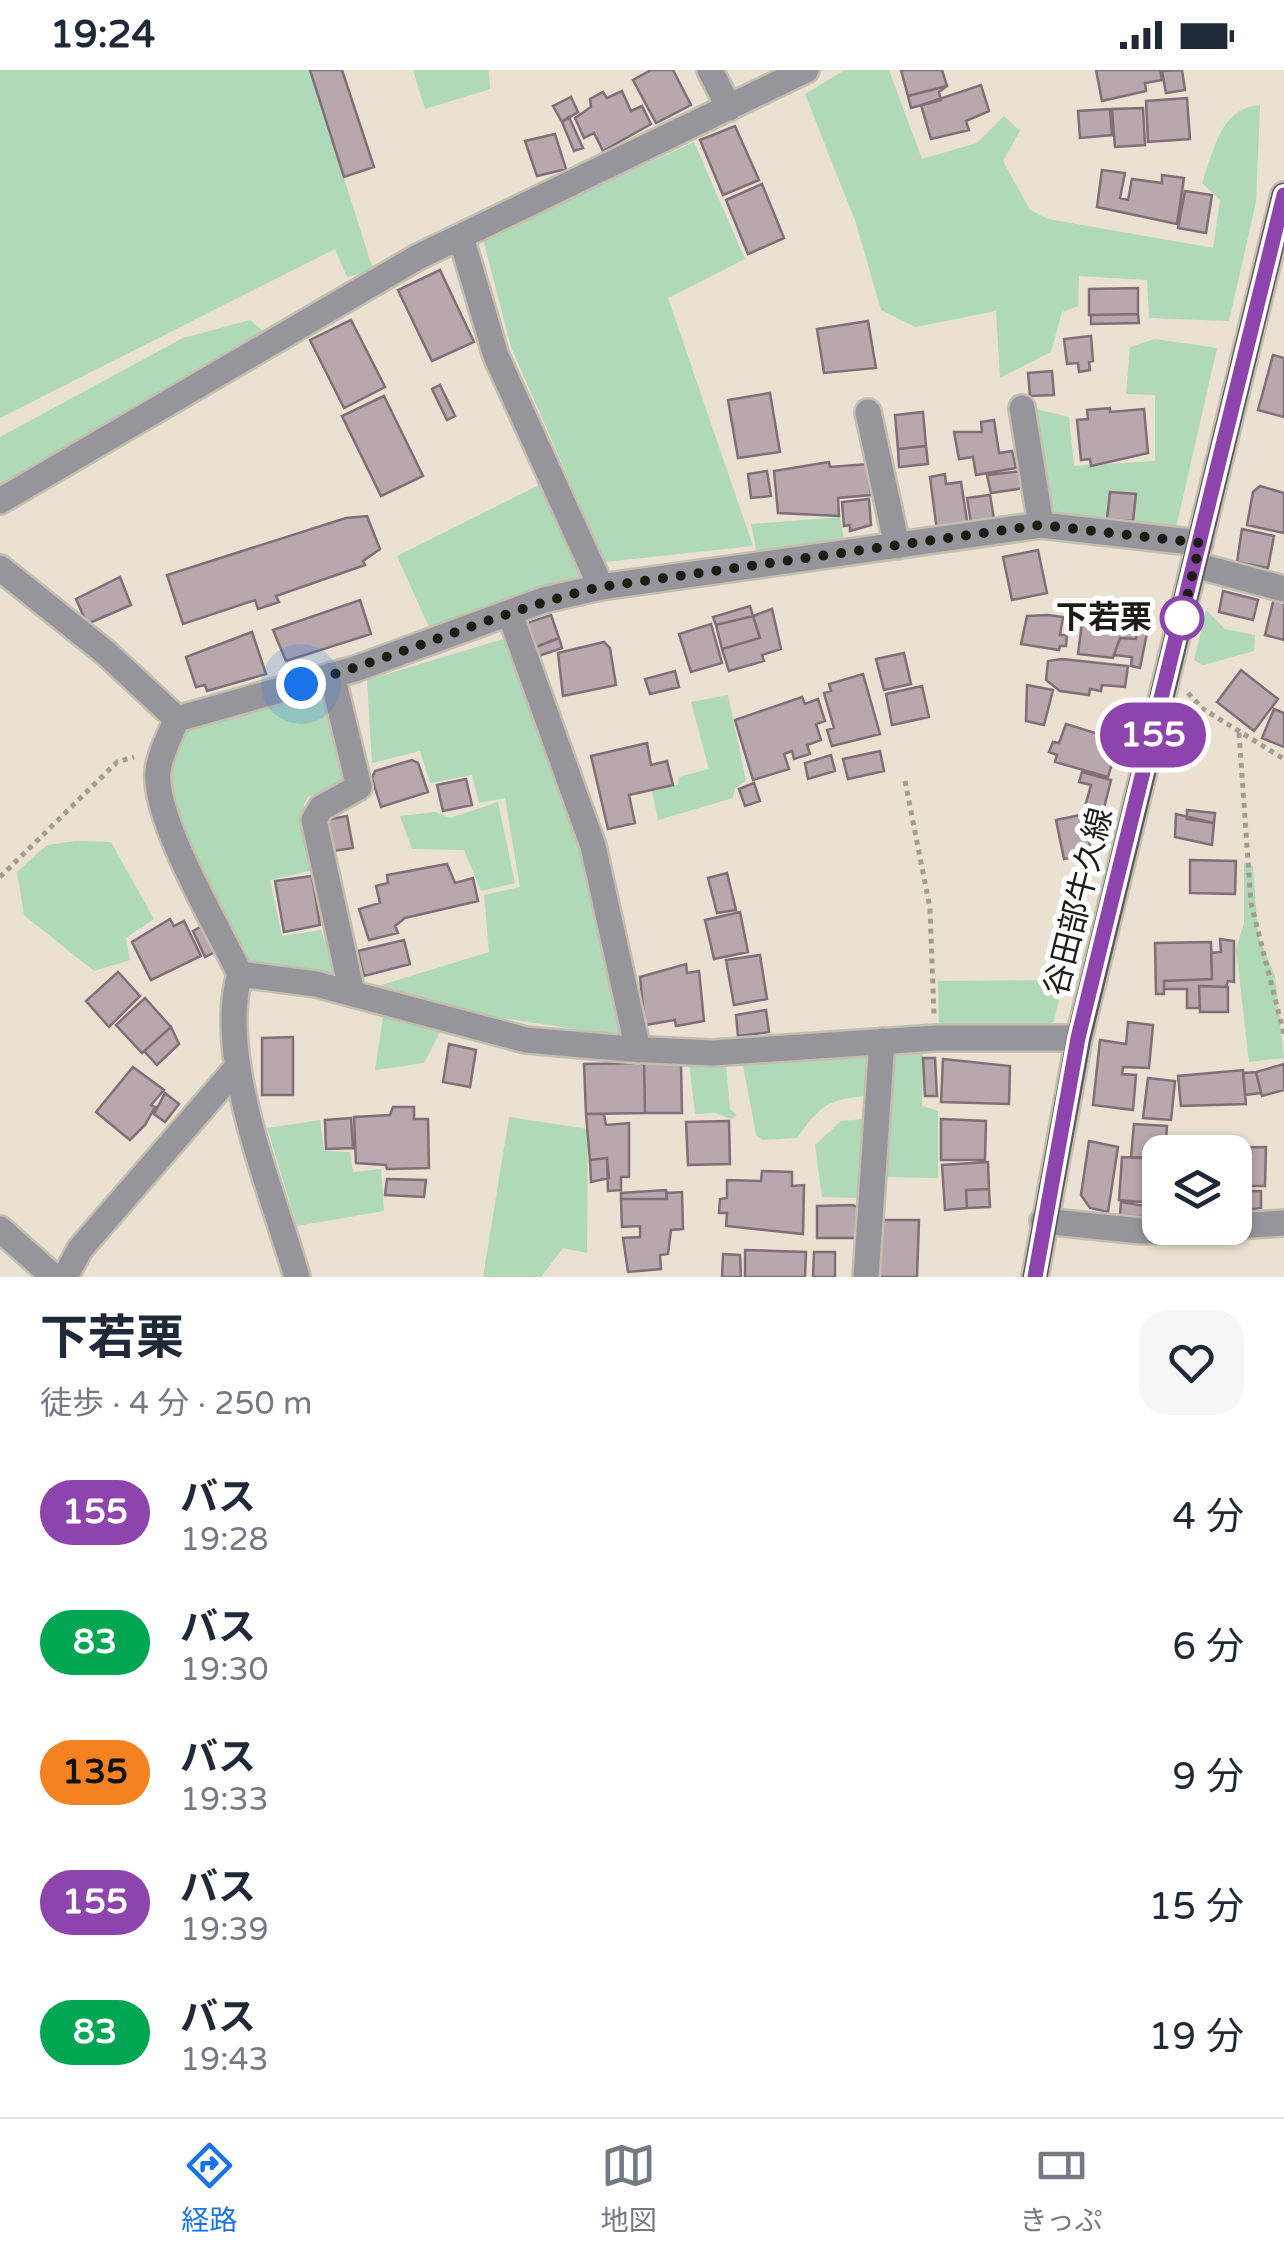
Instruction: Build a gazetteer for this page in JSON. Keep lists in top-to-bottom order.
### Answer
{
  "streets": {
    "main road": ["谷田部牛久線"]
  },
  "places": ["下若栗"],
  "lines": ["bus line 155"],
  "page": {
    "status": "19:24",
    "on_map": "155",
    "heading": ["下若栗", "徒歩 · 4 分 · 250 m"],
    "list": [
      {
        "mark": "155",
        "name": "バス",
        "note": "19:28",
        "value": "4 分"
      },
      {
        "mark": "83",
        "name": "バス",
        "note": "19:30",
        "value": "6 分"
      },
      {
        "mark": "135",
        "name": "バス",
        "note": "19:33",
        "value": "9 分"
      },
      {
        "mark": "155",
        "name": "バス",
        "note": "19:39",
        "value": "15 分"
      },
      {
        "mark": "83",
        "name": "バス",
        "note": "19:43",
        "value": "19 分"
      }
    ],
    "tabs": ["経路", "地図", "きっぷ"]
  }
}
